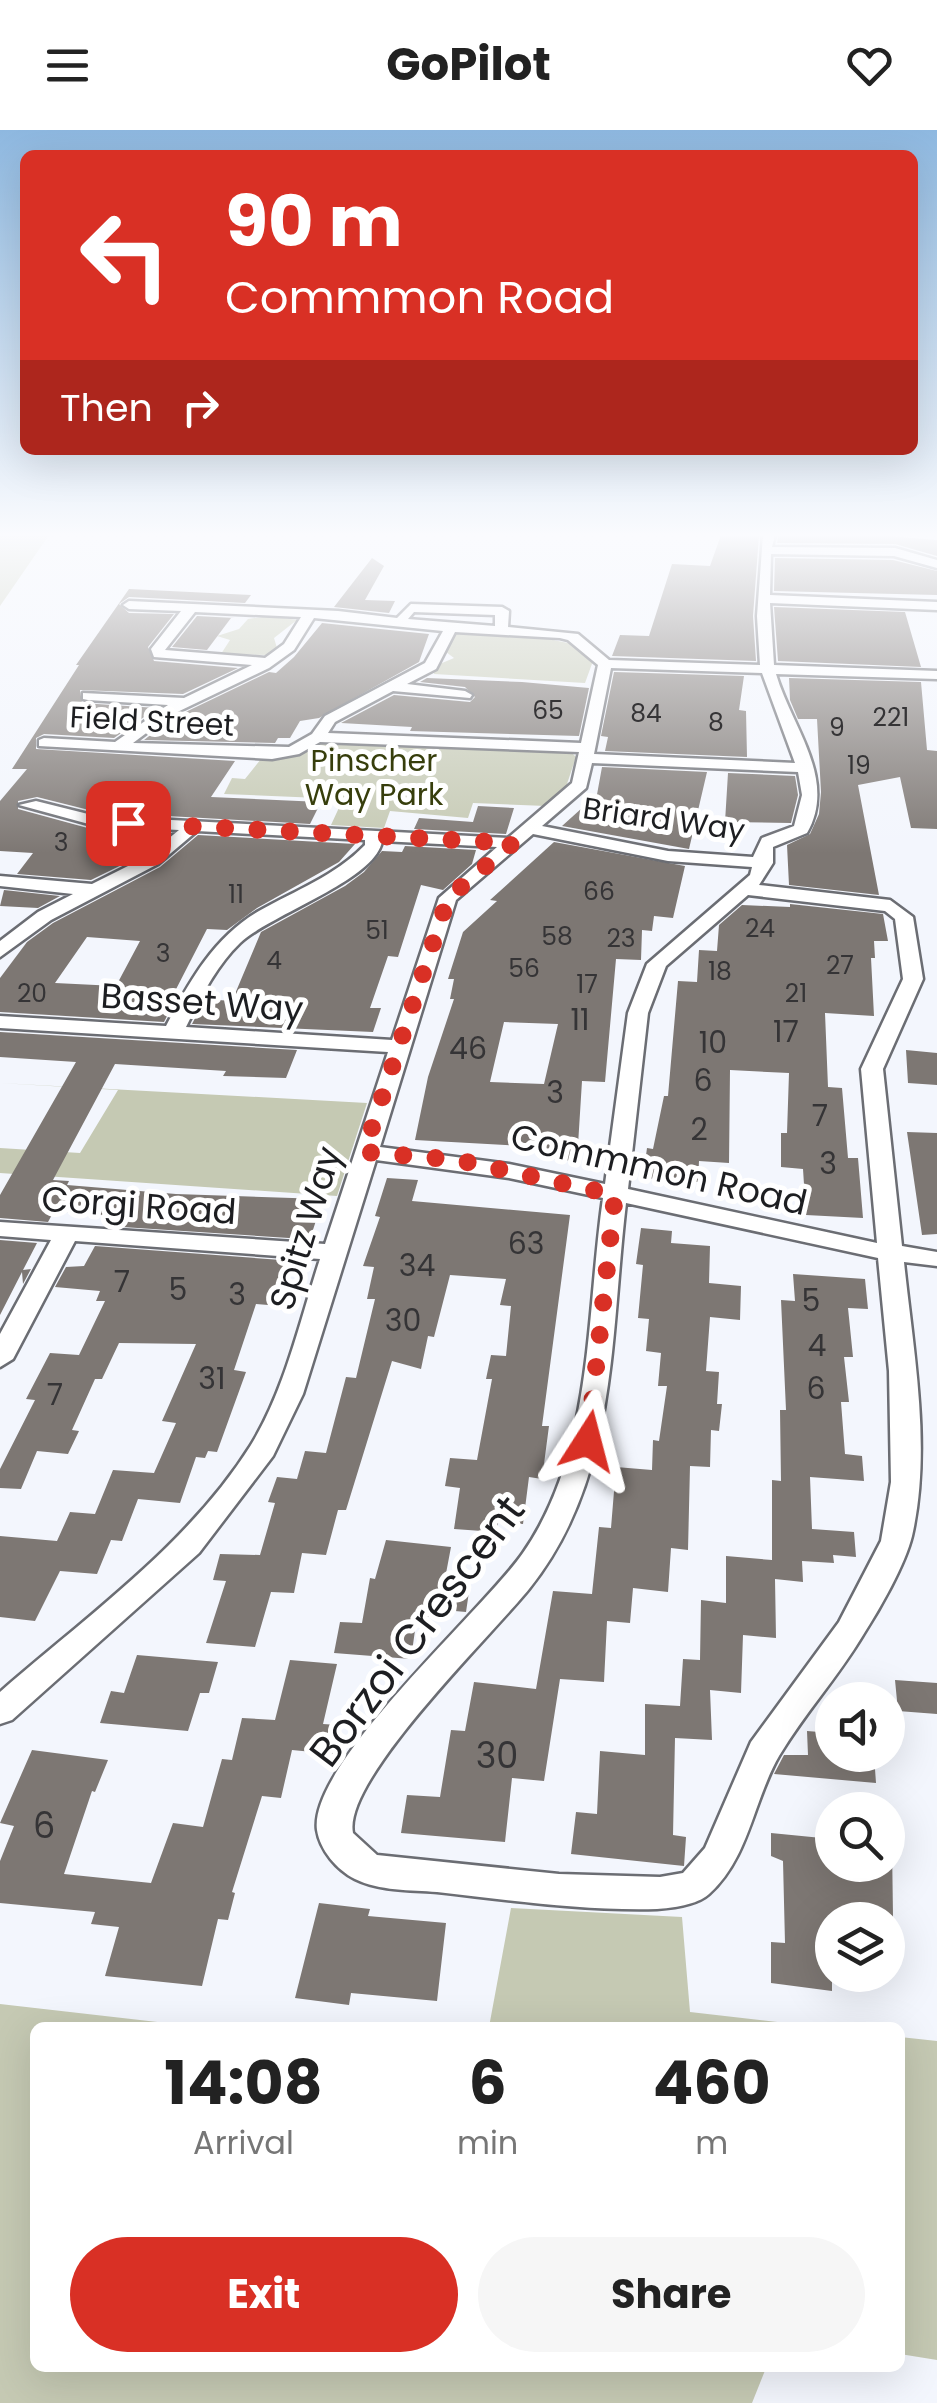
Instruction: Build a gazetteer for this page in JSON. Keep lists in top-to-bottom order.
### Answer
{
  "streets": {
    "street": [
      "Field Street",
      "Briard Way",
      "Basset Way",
      "Commmon Road",
      "Corgi Road",
      "Spitz Way",
      "Borzoi Crescent"
    ]
  },
  "crossings": [
    ["Field Street", "Spitz Way"],
    ["Briard Way", "Commmon Road"],
    ["Briard Way", "Spitz Way"],
    ["Briard Way", "Borzoi Crescent"],
    ["Basset Way", "Spitz Way"],
    ["Commmon Road", "Spitz Way"],
    ["Commmon Road", "Borzoi Crescent"],
    ["Corgi Road", "Spitz Way"]
  ],
  "parks": ["Pinscher Way Park"],
  "house_numbers": [
    "65",
    "84",
    "221",
    "8",
    "9",
    "19",
    "3",
    "66",
    "11",
    "24",
    "51",
    "58",
    "23",
    "3",
    "4",
    "27",
    "56",
    "18",
    "17",
    "20",
    "21",
    "11",
    "17",
    "10",
    "46",
    "6",
    "3",
    "7",
    "2",
    "3",
    "63",
    "34",
    "7",
    "5",
    "3",
    "5",
    "30",
    "4",
    "31",
    "6",
    "7",
    "30",
    "6"
  ],
  "page": {
    "header": "GoPilot",
    "turn": ["90 m", "Commmon Road"],
    "then": "Then",
    "eta": [
      "14:08",
      "Arrival",
      "6",
      "min",
      "460",
      "m"
    ],
    "buttons": ["Exit", "Share"]
  }
}
